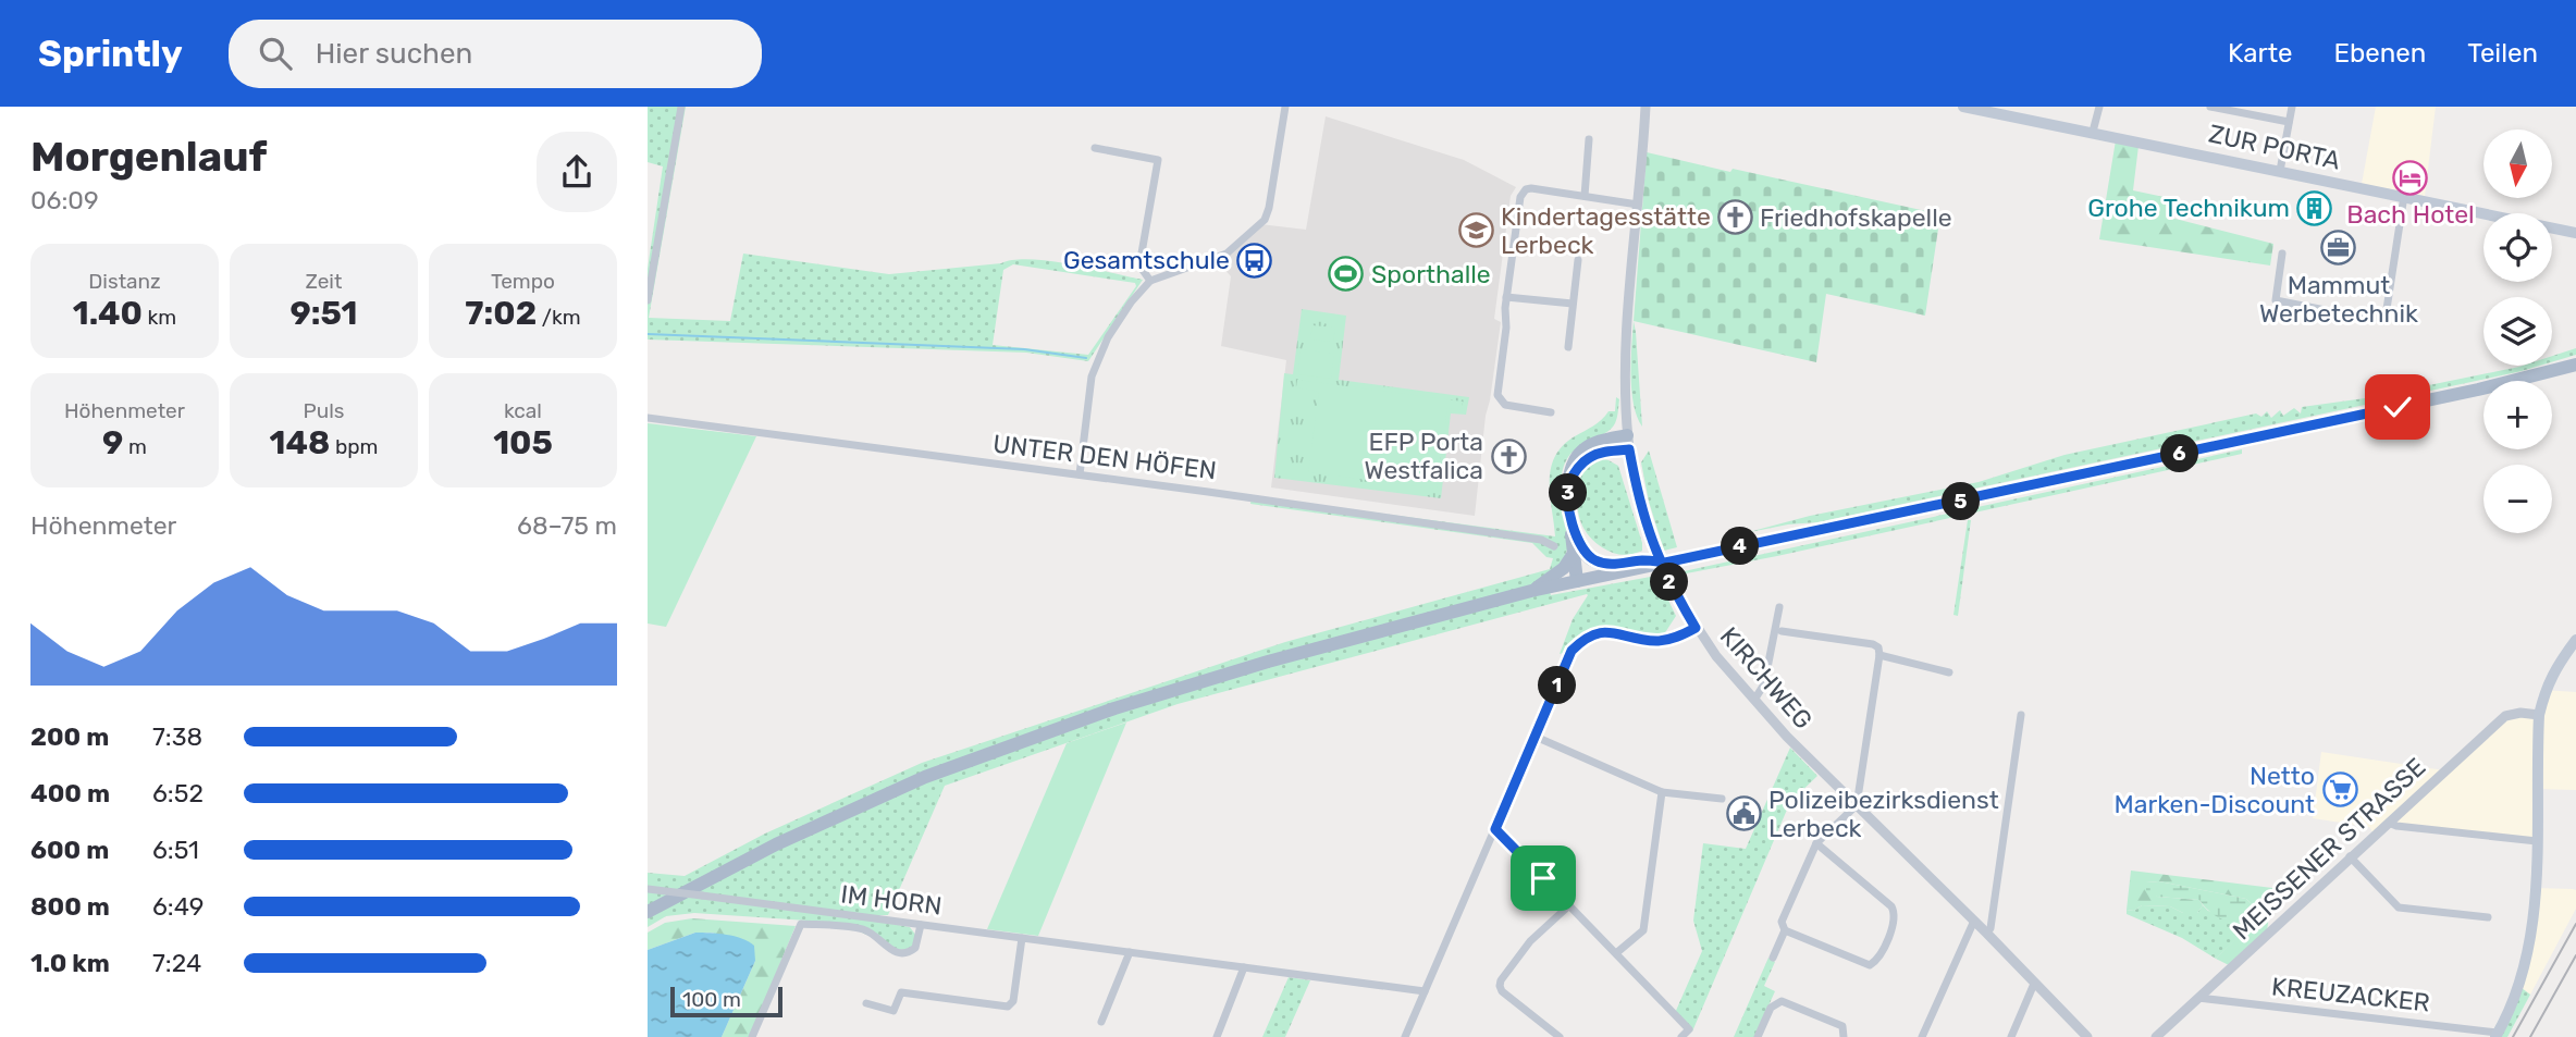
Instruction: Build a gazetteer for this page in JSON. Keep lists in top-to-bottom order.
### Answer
{
  "streets": {
    "main road": ["ZUR PORTA"],
    "street": [
      "UNTER DEN HÖFEN",
      "KIRCHWEG",
      "MEISSENER STRASSE",
      "IM HORN",
      "KREUZACKER"
    ]
  },
  "crossings": [
    ["MEISSENER STRASSE", "KREUZACKER"]
  ],
  "places": {
    "hotel": ["Bach Hotel"],
    "building": ["Grohe Technikum"],
    "church": ["Friedhofskapelle", "EFP Porta Westfalica"],
    "school or university": ["Kindertagesstätte Lerbeck"],
    "office": ["Mammut Werbetechnik"],
    "bus stop": ["Gesamtschule"],
    "sports": ["Sporthalle"],
    "supermarket": ["Netto Marken-Discount"],
    "public building": ["Polizeibezirksdienst Lerbeck"]
  },
  "scale_bar": "100 m",
  "north": "bottom",
  "page": {
    "header": "Sprintly",
    "search": "Hier suchen",
    "nav": ["Karte", "Ebenen", "Teilen"],
    "heading": ["Morgenlauf", "06:09"],
    "map_buttons": ["+", "−"],
    "stats": [
      ["Distanz", "1.40 km"],
      ["Zeit", "9:51"],
      ["Tempo", "7:02 /km"],
      ["Höhenmeter", "9 m"],
      ["Puls", "148 bpm"],
      ["kcal", "105"]
    ],
    "pins": [
      "6",
      "3",
      "5",
      "4",
      "2",
      "1"
    ],
    "chart": ["Höhenmeter", "68–75 m"],
    "list": [
      {
        "name": "200 m",
        "note": "7:38"
      },
      {
        "name": "400 m",
        "note": "6:52"
      },
      {
        "name": "600 m",
        "note": "6:51"
      },
      {
        "name": "800 m",
        "note": "6:49"
      },
      {
        "name": "1.0 km",
        "note": "7:24"
      }
    ],
    "scale": "100 m"
  }
}
